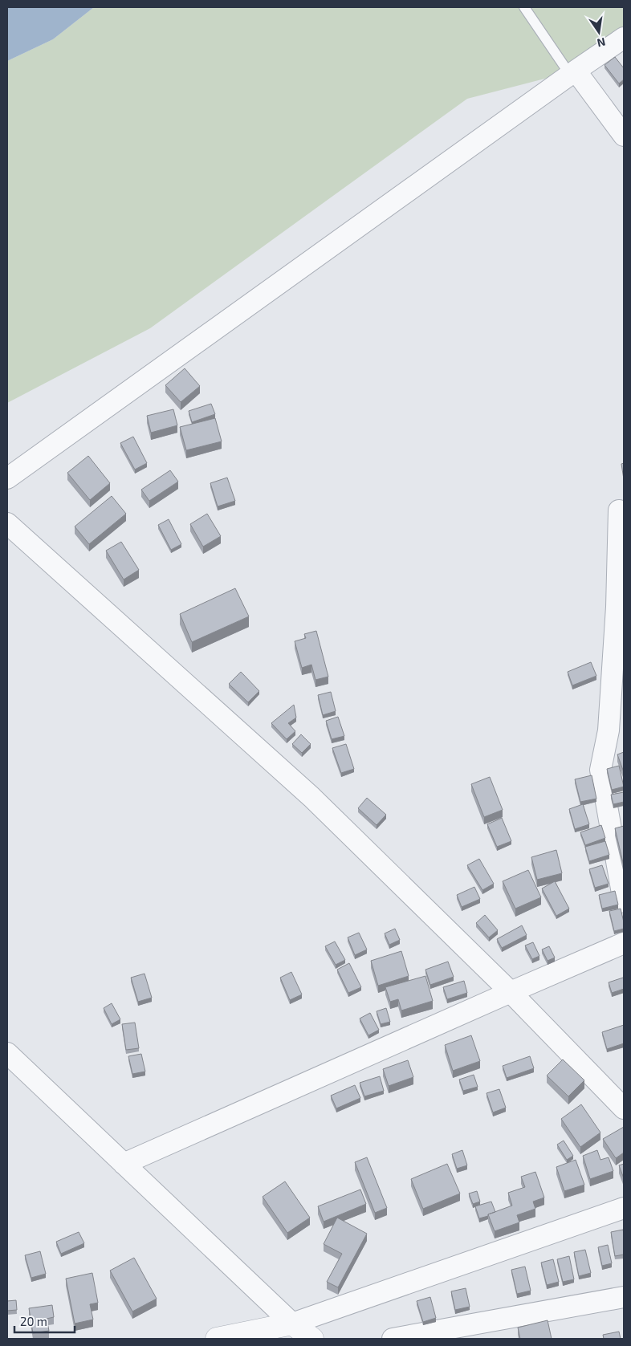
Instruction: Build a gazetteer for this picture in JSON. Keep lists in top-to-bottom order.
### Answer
{
  "scale_bar": "20 m",
  "north": "bottom"
}
